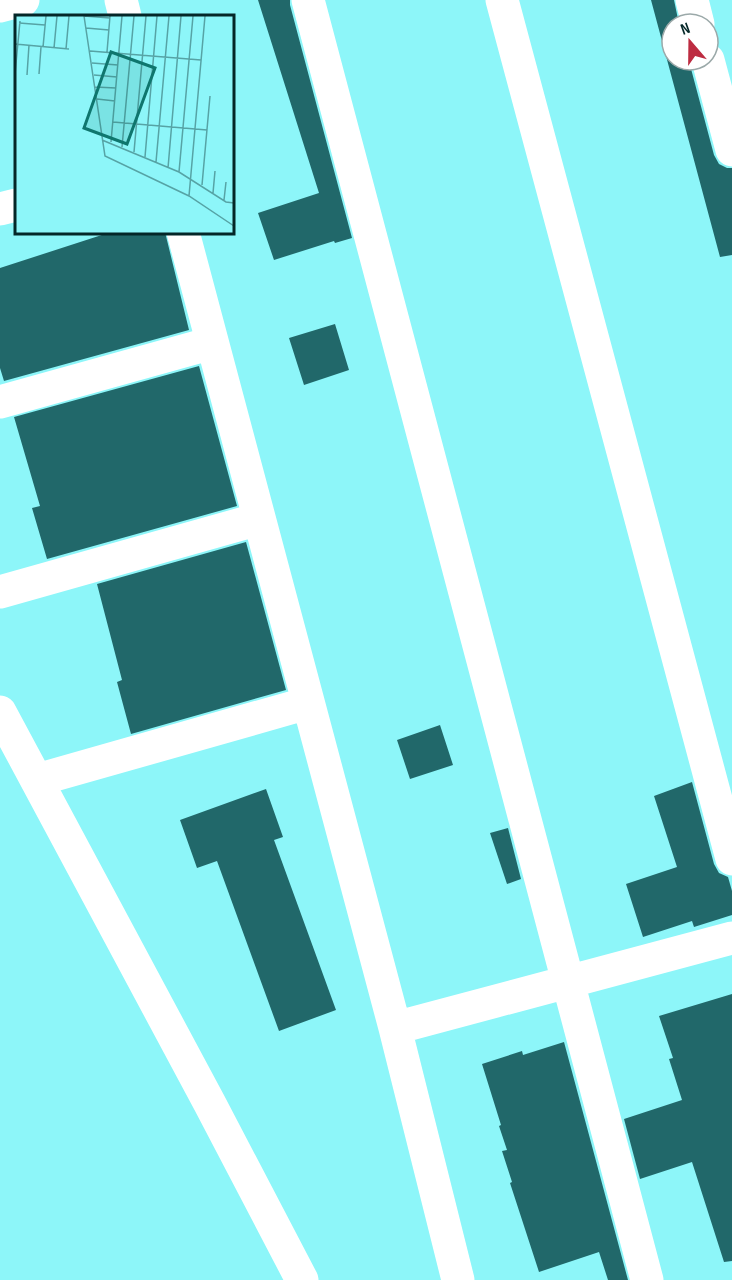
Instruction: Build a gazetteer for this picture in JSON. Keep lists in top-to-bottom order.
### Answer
{
  "north": "top"
}
